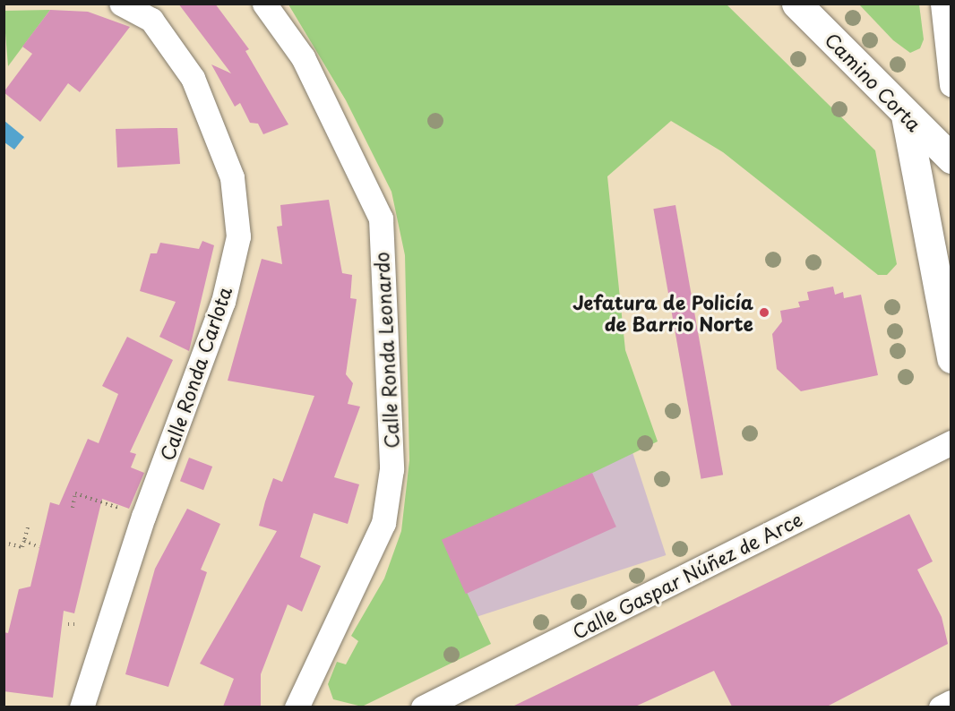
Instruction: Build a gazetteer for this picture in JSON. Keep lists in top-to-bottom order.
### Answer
{
  "streets": {
    "street": [
      "Camino Corta",
      "Calle Ronda Leonardo",
      "Calle Ronda Carlota",
      "Calle Gaspar Núñez de Arce"
    ]
  },
  "places": ["Jefatura de Policía de Barrio Norte"]
}
